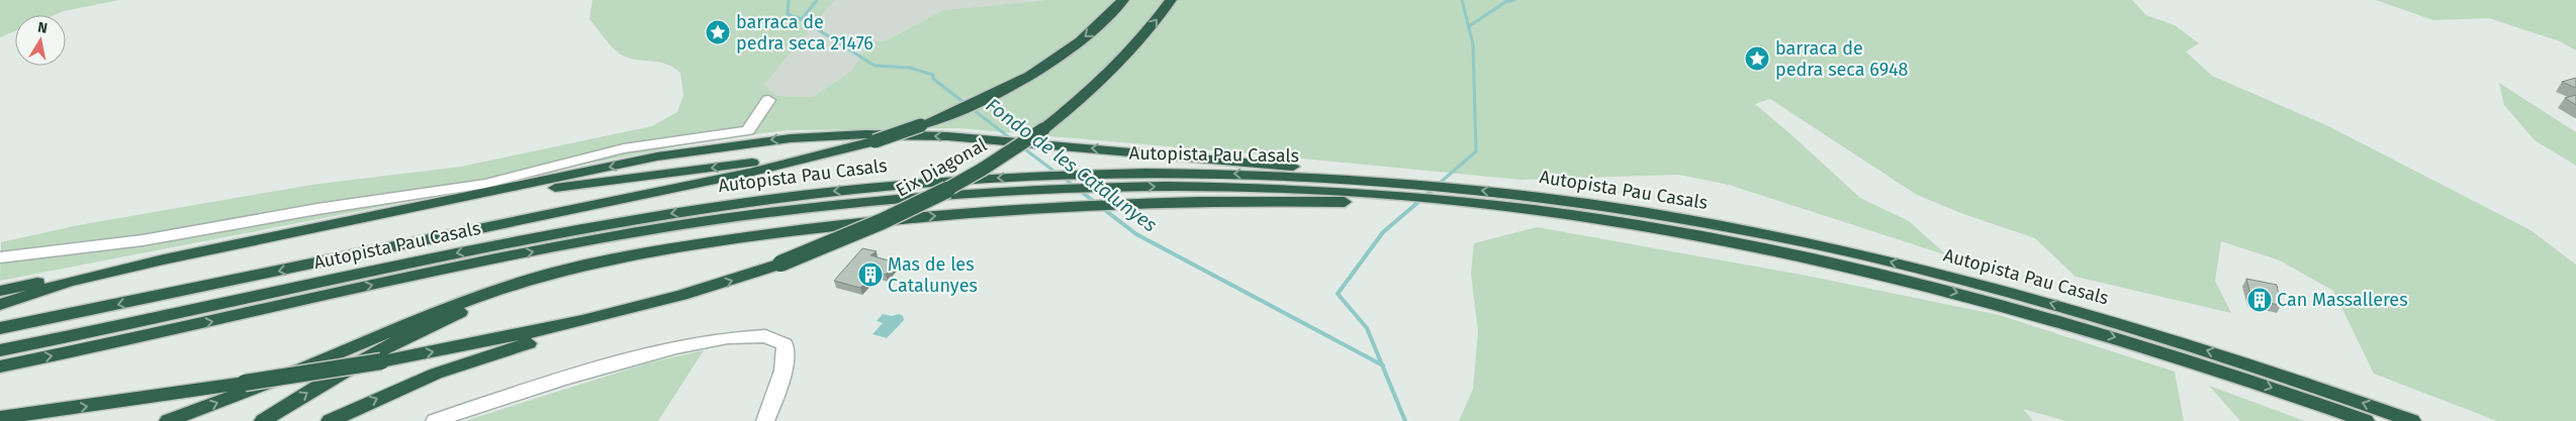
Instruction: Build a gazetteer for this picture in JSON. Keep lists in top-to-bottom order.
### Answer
{
  "streets": {
    "highway": ["Autopista Pau Casals", "Eix Diagonal"]
  },
  "water": ["Fondo de les Catalunyes"],
  "places": {
    "place": ["barraca de pedra seca 21476", "barraca de pedra seca 6948"],
    "building": ["Mas de les Catalunyes", "Can Massalleres"]
  },
  "north": "top"
}
